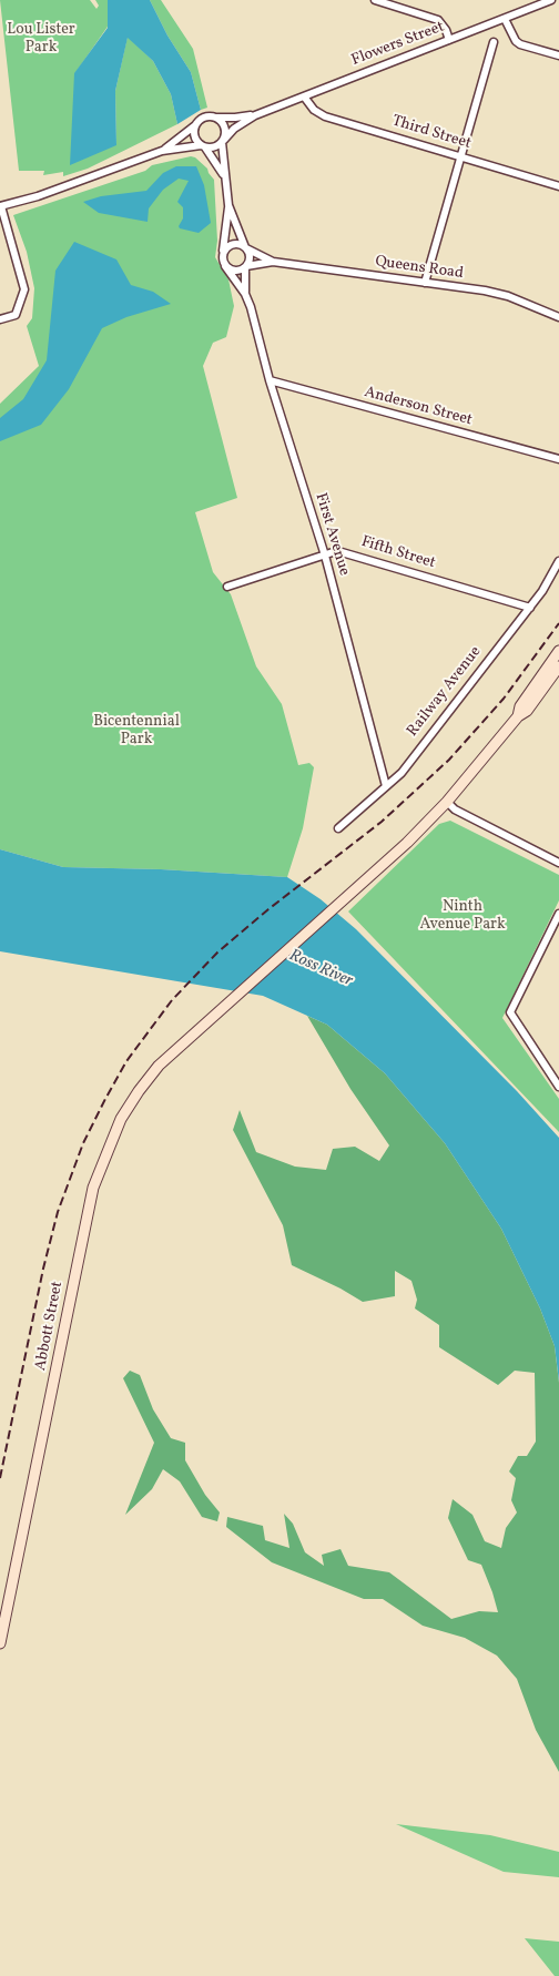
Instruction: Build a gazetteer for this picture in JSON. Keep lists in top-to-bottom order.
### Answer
{
  "streets": {
    "main road": ["Abbott Street"],
    "street": [
      "Flowers Street",
      "Third Street",
      "Queens Road",
      "Anderson Street",
      "First Avenue",
      "Fifth Street",
      "Railway Avenue"
    ]
  },
  "crossings": [
    ["Flowers Street", "Third Street"],
    ["Queens Road", "First Avenue"],
    ["Anderson Street", "First Avenue"],
    ["First Avenue", "Fifth Street"],
    ["First Avenue", "Railway Avenue"],
    ["Fifth Street", "Railway Avenue"]
  ],
  "water": ["Ross River"],
  "parks": ["Lou Lister Park", "Bicentennial Park", "Ninth Avenue Park"]
}
